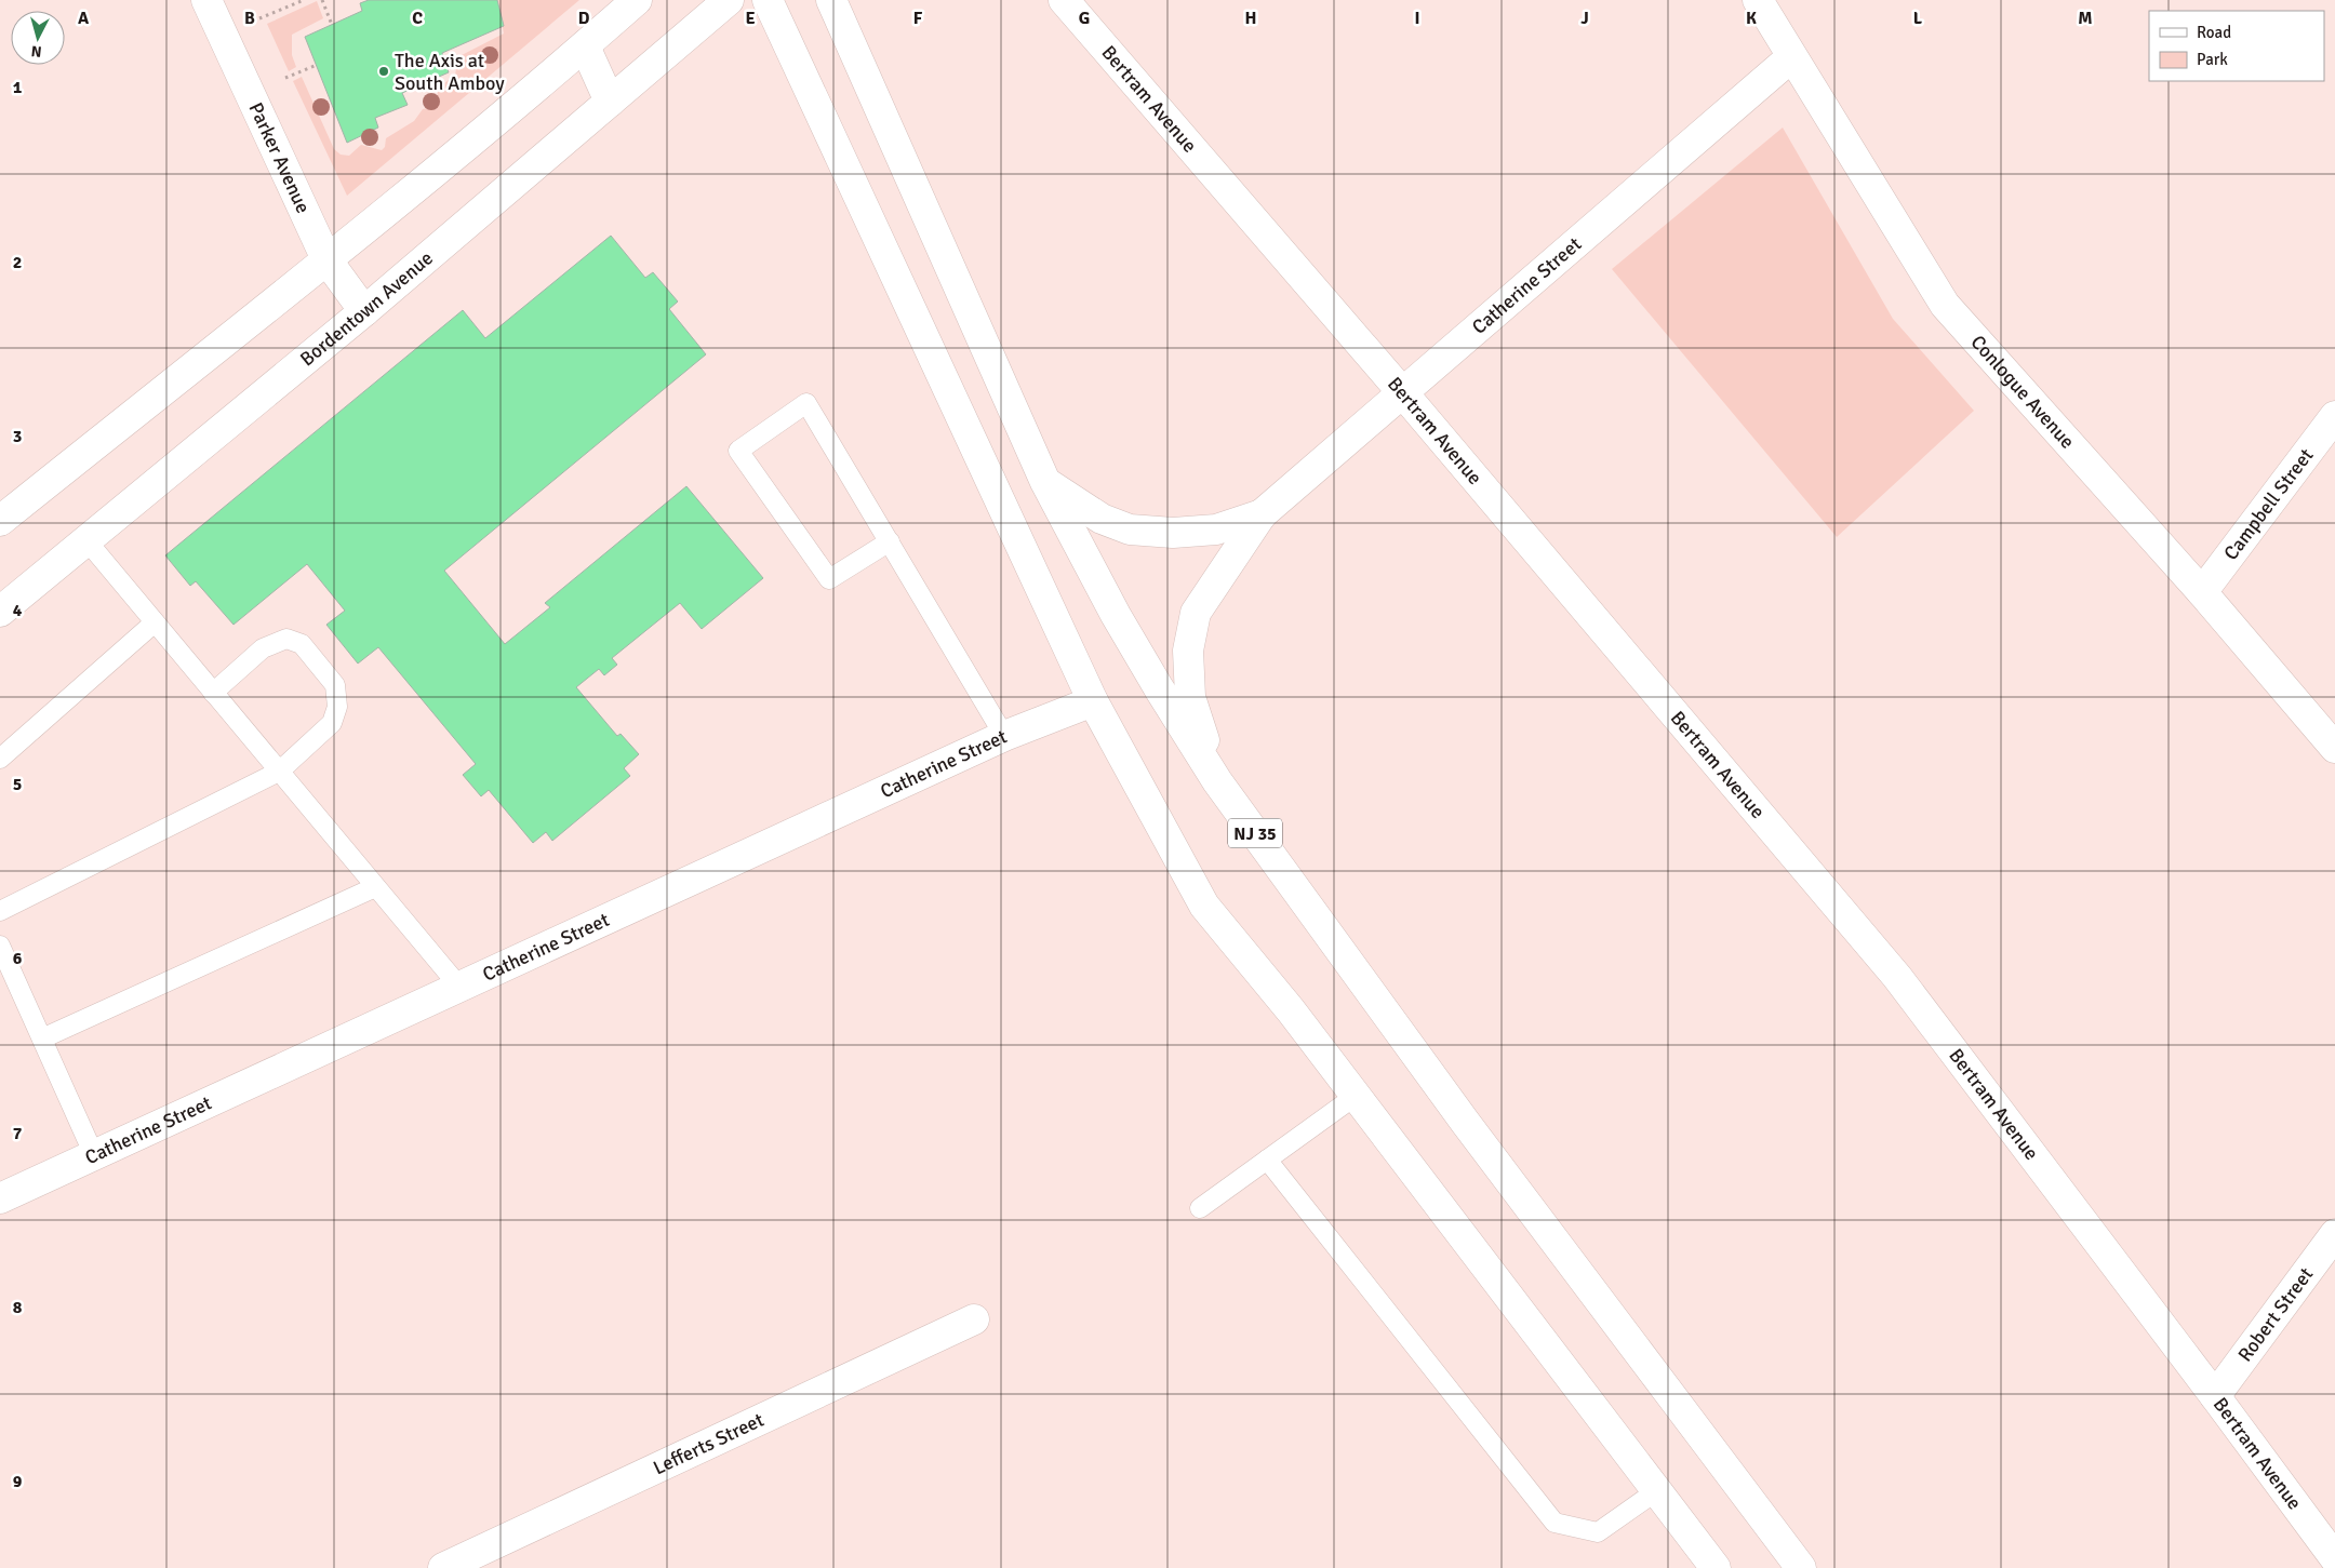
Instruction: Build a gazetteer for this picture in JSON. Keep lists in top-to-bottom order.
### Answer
{
  "streets": {
    "main road": [
      "Bertram Avenue",
      "Parker Avenue",
      "Catherine Street",
      "Bordentown Avenue",
      "Conlogue Avenue",
      "Campbell Street",
      "NJ 35",
      "Robert Street",
      "Lefferts Street"
    ]
  },
  "crossings": [
    ["Bertram Avenue", "Catherine Street"],
    ["Bertram Avenue", "Robert Street"],
    ["Parker Avenue", "Bordentown Avenue"],
    ["Catherine Street", "Conlogue Avenue"],
    ["Conlogue Avenue", "Campbell Street"]
  ],
  "places": ["The Axis at South Amboy"],
  "legend": ["Road", "Park"],
  "north": "bottom",
  "grid": {
    "columns": [
      "A",
      "B",
      "C",
      "D",
      "E",
      "F",
      "G",
      "H",
      "I",
      "J",
      "K",
      "L",
      "M"
    ],
    "rows": [
      "1",
      "2",
      "3",
      "4",
      "5",
      "6",
      "7",
      "8",
      "9"
    ]
  }
}
